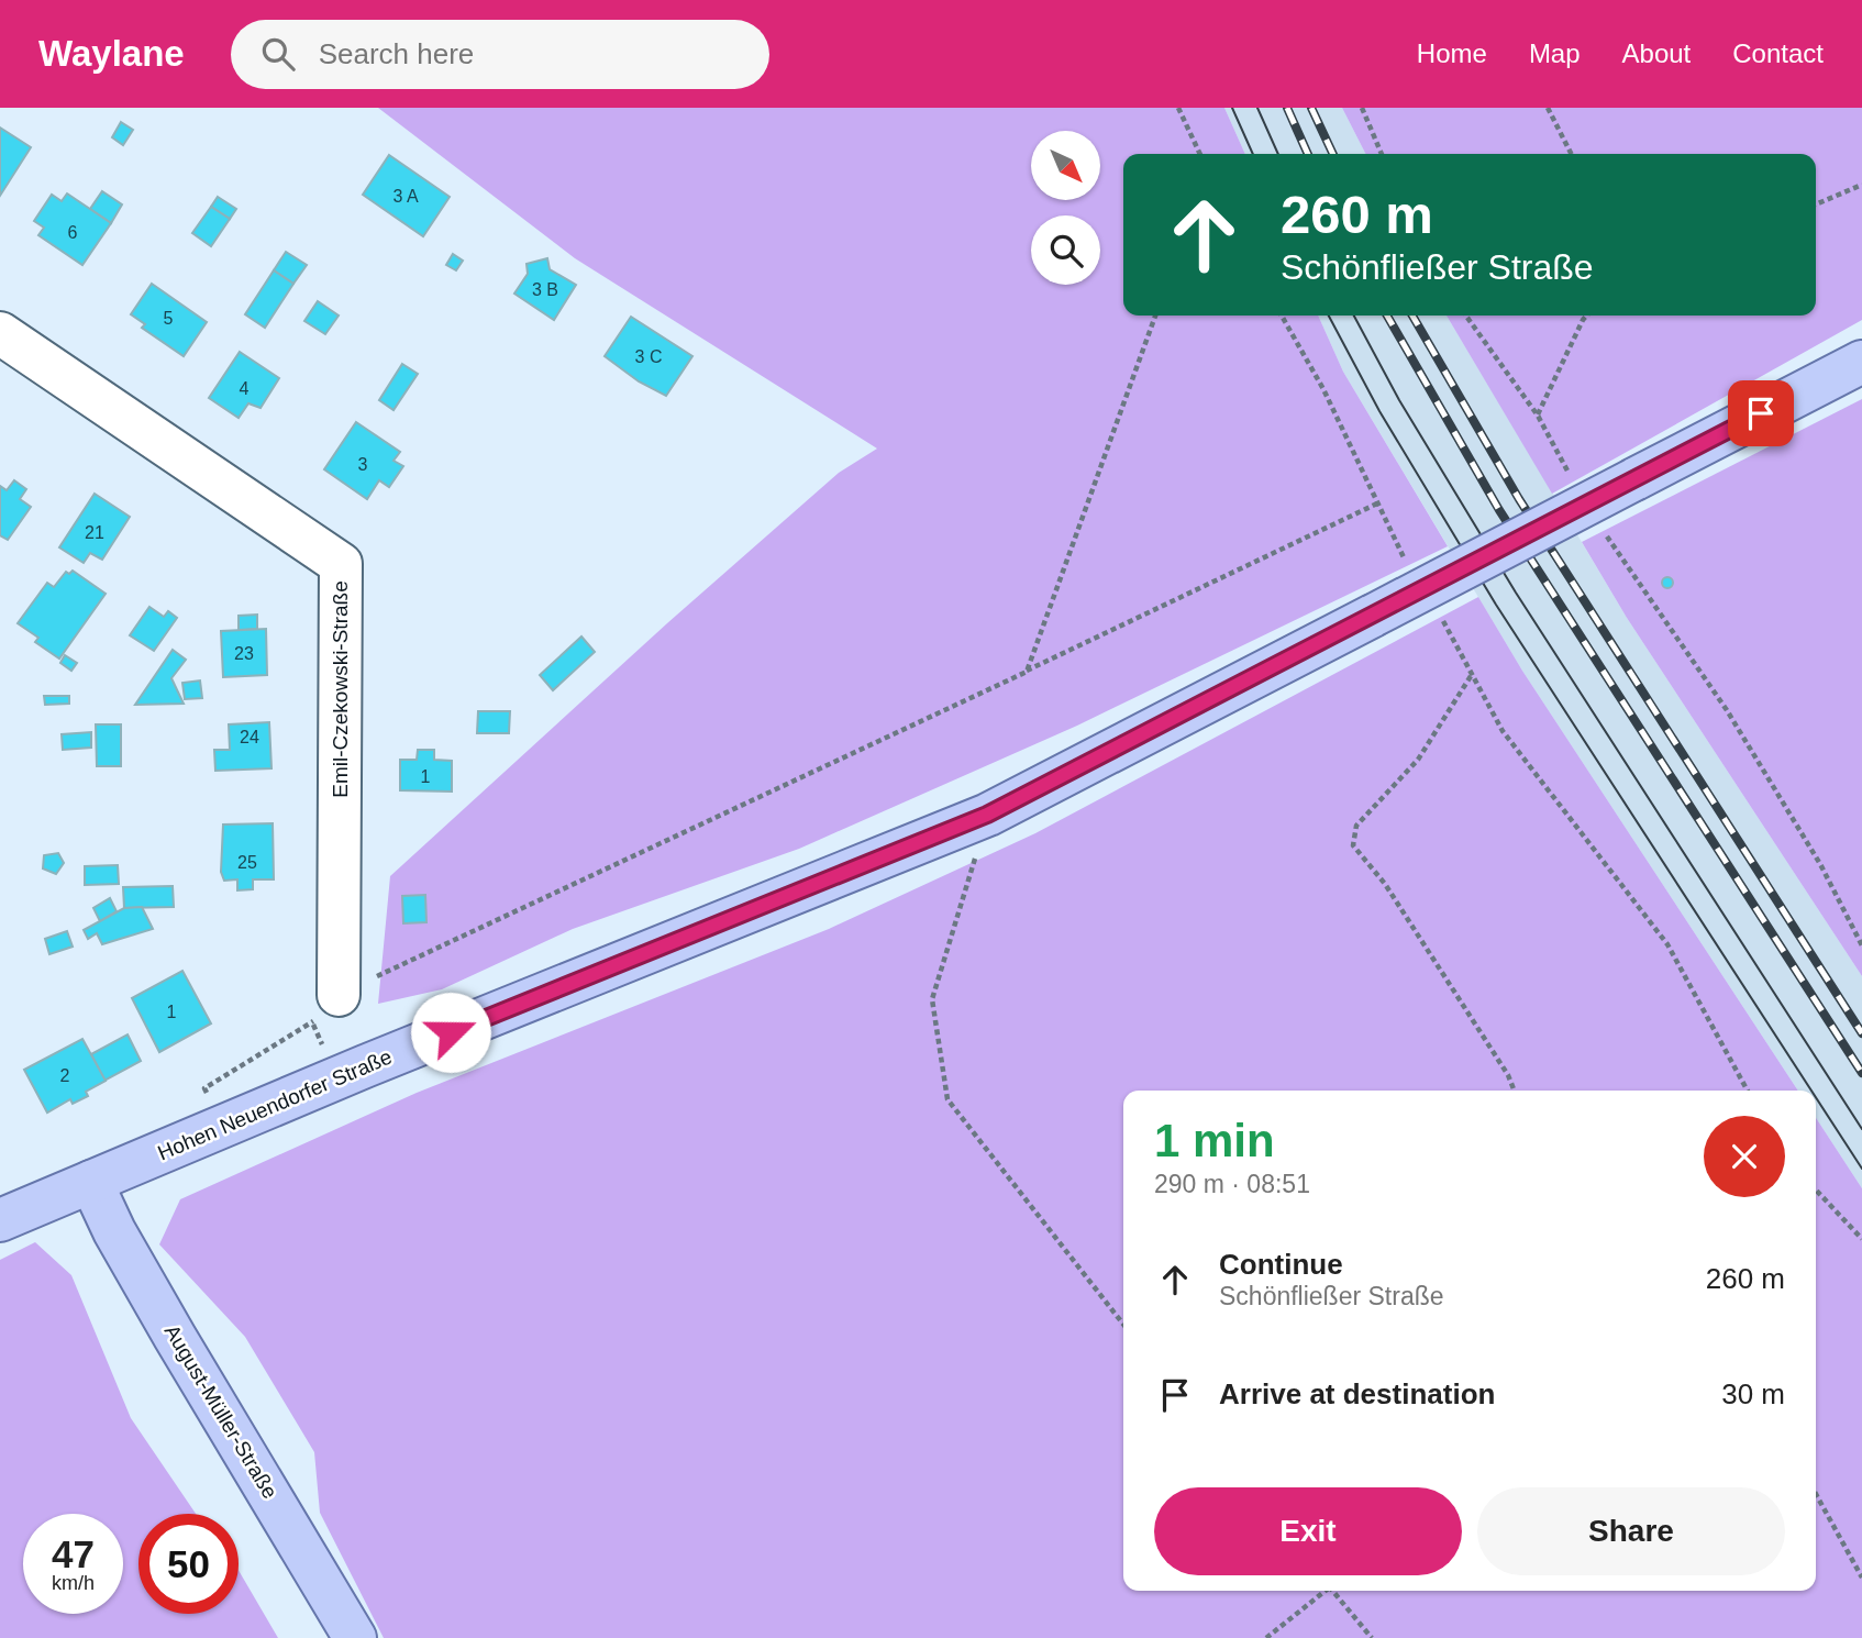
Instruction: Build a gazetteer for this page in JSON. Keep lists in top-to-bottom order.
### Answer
{
  "streets": {
    "main road": ["Hohen Neuendorfer Straße", "August-Müller-Straße"],
    "street": ["Emil-Czekowski-Straße"]
  },
  "crossings": [
    ["Hohen Neuendorfer Straße", "August-Müller-Straße"]
  ],
  "house_numbers": [
    "3 A",
    "6",
    "3 B",
    "5",
    "3 C",
    "4",
    "3",
    "21",
    "23",
    "24",
    "1",
    "25",
    "1",
    "2"
  ],
  "north": "bottom right",
  "page": {
    "header": "Waylane",
    "search": "Search here",
    "nav": [
      "Home",
      "Map",
      "About",
      "Contact"
    ],
    "turn": ["260 m", "Schönfließer Straße"],
    "heading": ["1 min", "290 m · 08:51"],
    "list": [
      {
        "name": "Continue",
        "note": "Schönfließer Straße",
        "value": "260 m"
      },
      {
        "name": "Arrive at destination",
        "value": "30 m"
      }
    ],
    "buttons": ["Exit", "Share"],
    "speed": "47 km/h",
    "limit": "50"
  }
}
